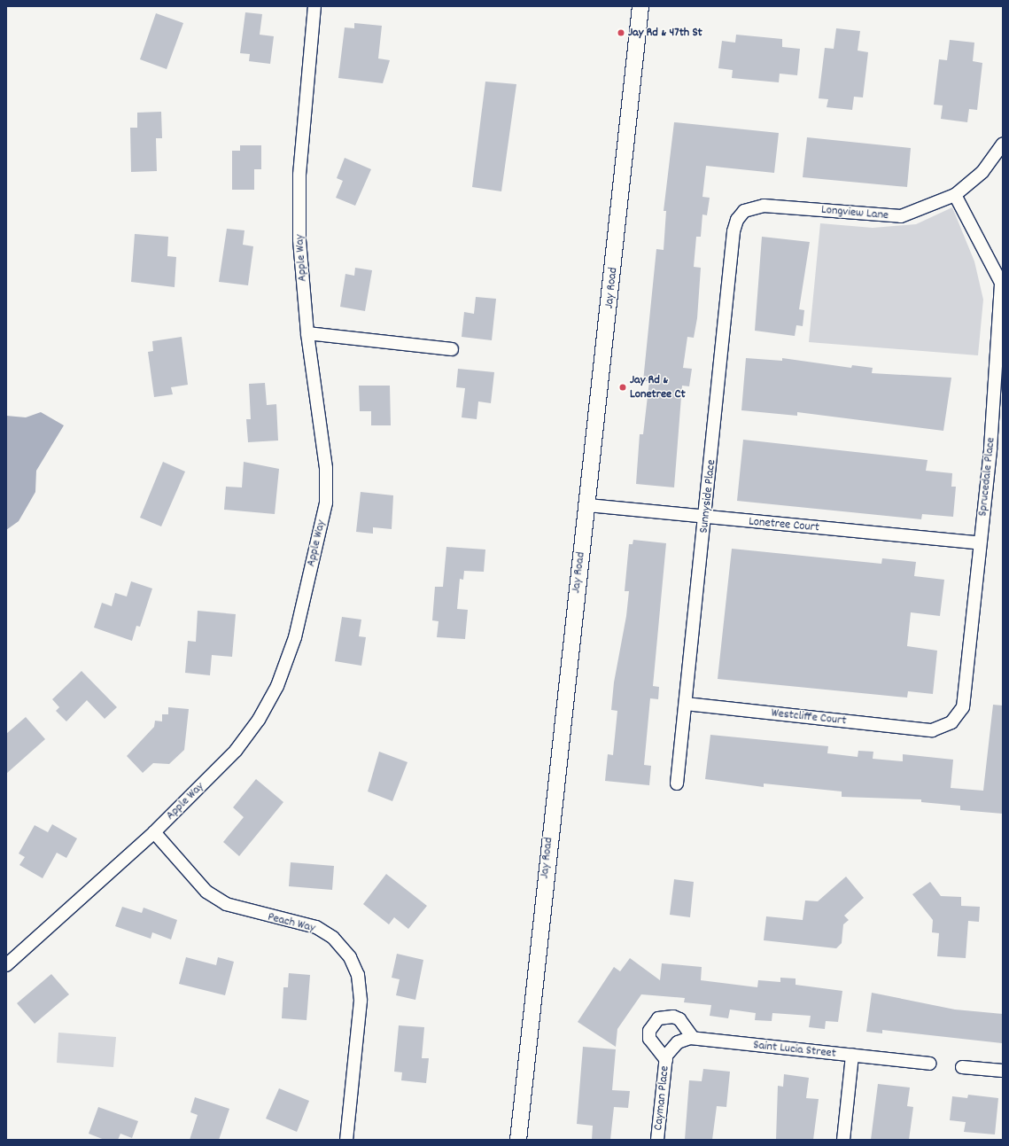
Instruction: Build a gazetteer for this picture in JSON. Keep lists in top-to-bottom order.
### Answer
{
  "streets": {
    "street": [
      "Longview Lane",
      "Apple Way",
      "Jay Road",
      "Sprucedale Place",
      "Sunnyside Place",
      "Lonetree Court",
      "Westcliffe Court",
      "Peach Way",
      "Saint Lucia Street",
      "Cayman Place"
    ]
  },
  "crossings": [
    ["Longview Lane", "Sprucedale Place"],
    ["Longview Lane", "Sunnyside Place"],
    ["Apple Way", "Peach Way"],
    ["Jay Road", "Lonetree Court"],
    ["Sprucedale Place", "Lonetree Court"],
    ["Sprucedale Place", "Westcliffe Court"],
    ["Sunnyside Place", "Lonetree Court"],
    ["Sunnyside Place", "Westcliffe Court"],
    ["Saint Lucia Street", "Cayman Place"]
  ],
  "places": ["Jay Rd & 47th St", "Jay Rd & Lonetree Ct"]
}
